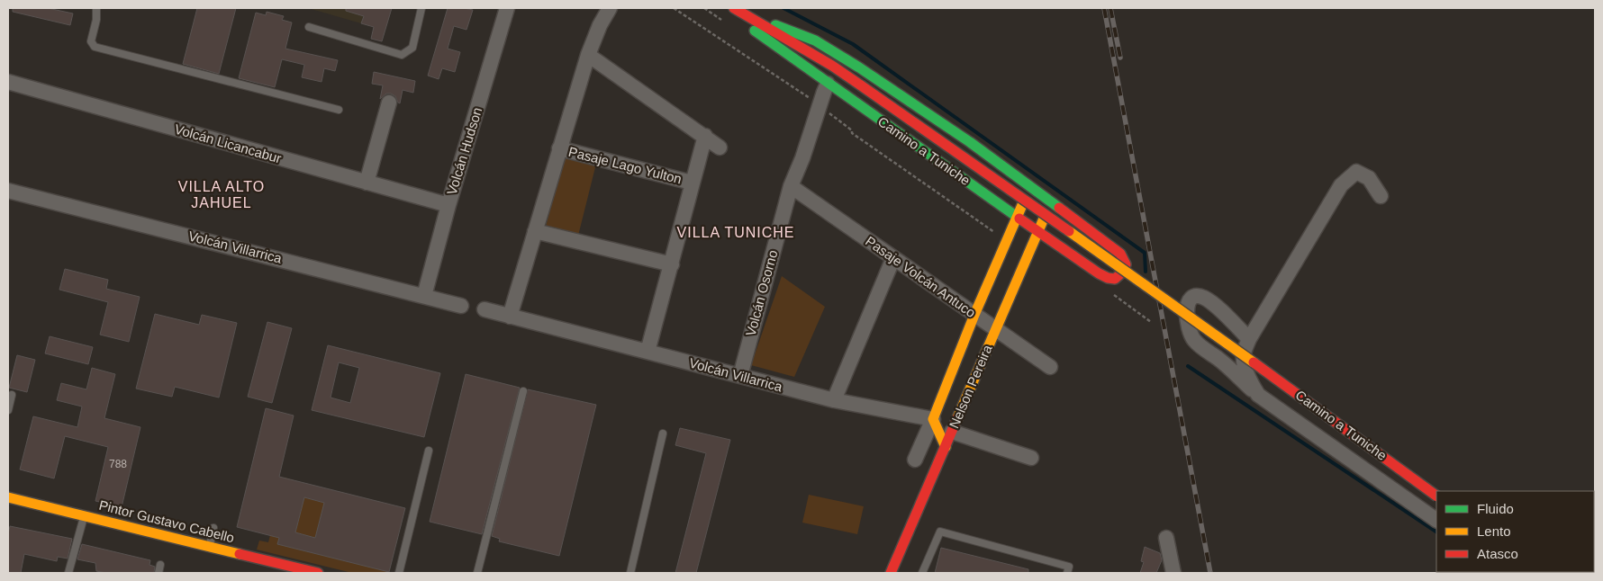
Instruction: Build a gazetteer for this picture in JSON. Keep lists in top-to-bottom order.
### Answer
{
  "streets": {
    "street": [
      "Volcán Licancabur",
      "Volcán Hudson",
      "Camino a Tuniche",
      "Pasaje Lago Yulton",
      "Volcán Villarrica",
      "Pasaje Volcán Antuco",
      "Volcán Osorno",
      "Nelson Pereira",
      "Pintor Gustavo Cabello"
    ]
  },
  "crossings": [
    ["Volcán Licancabur", "Volcán Hudson"],
    ["Volcán Hudson", "Volcán Villarrica"],
    ["Camino a Tuniche", "Volcán Osorno"],
    ["Camino a Tuniche", "Nelson Pereira"],
    ["Volcán Villarrica", "Volcán Osorno"],
    ["Volcán Villarrica", "Nelson Pereira"],
    ["Pasaje Volcán Antuco", "Volcán Osorno"],
    ["Pasaje Volcán Antuco", "Nelson Pereira"]
  ],
  "districts": ["VILLA ALTO JAHUEL", "VILLA TUNICHE"],
  "house_numbers": ["788"],
  "legend": ["Fluido", "Lento", "Atasco"]
}
